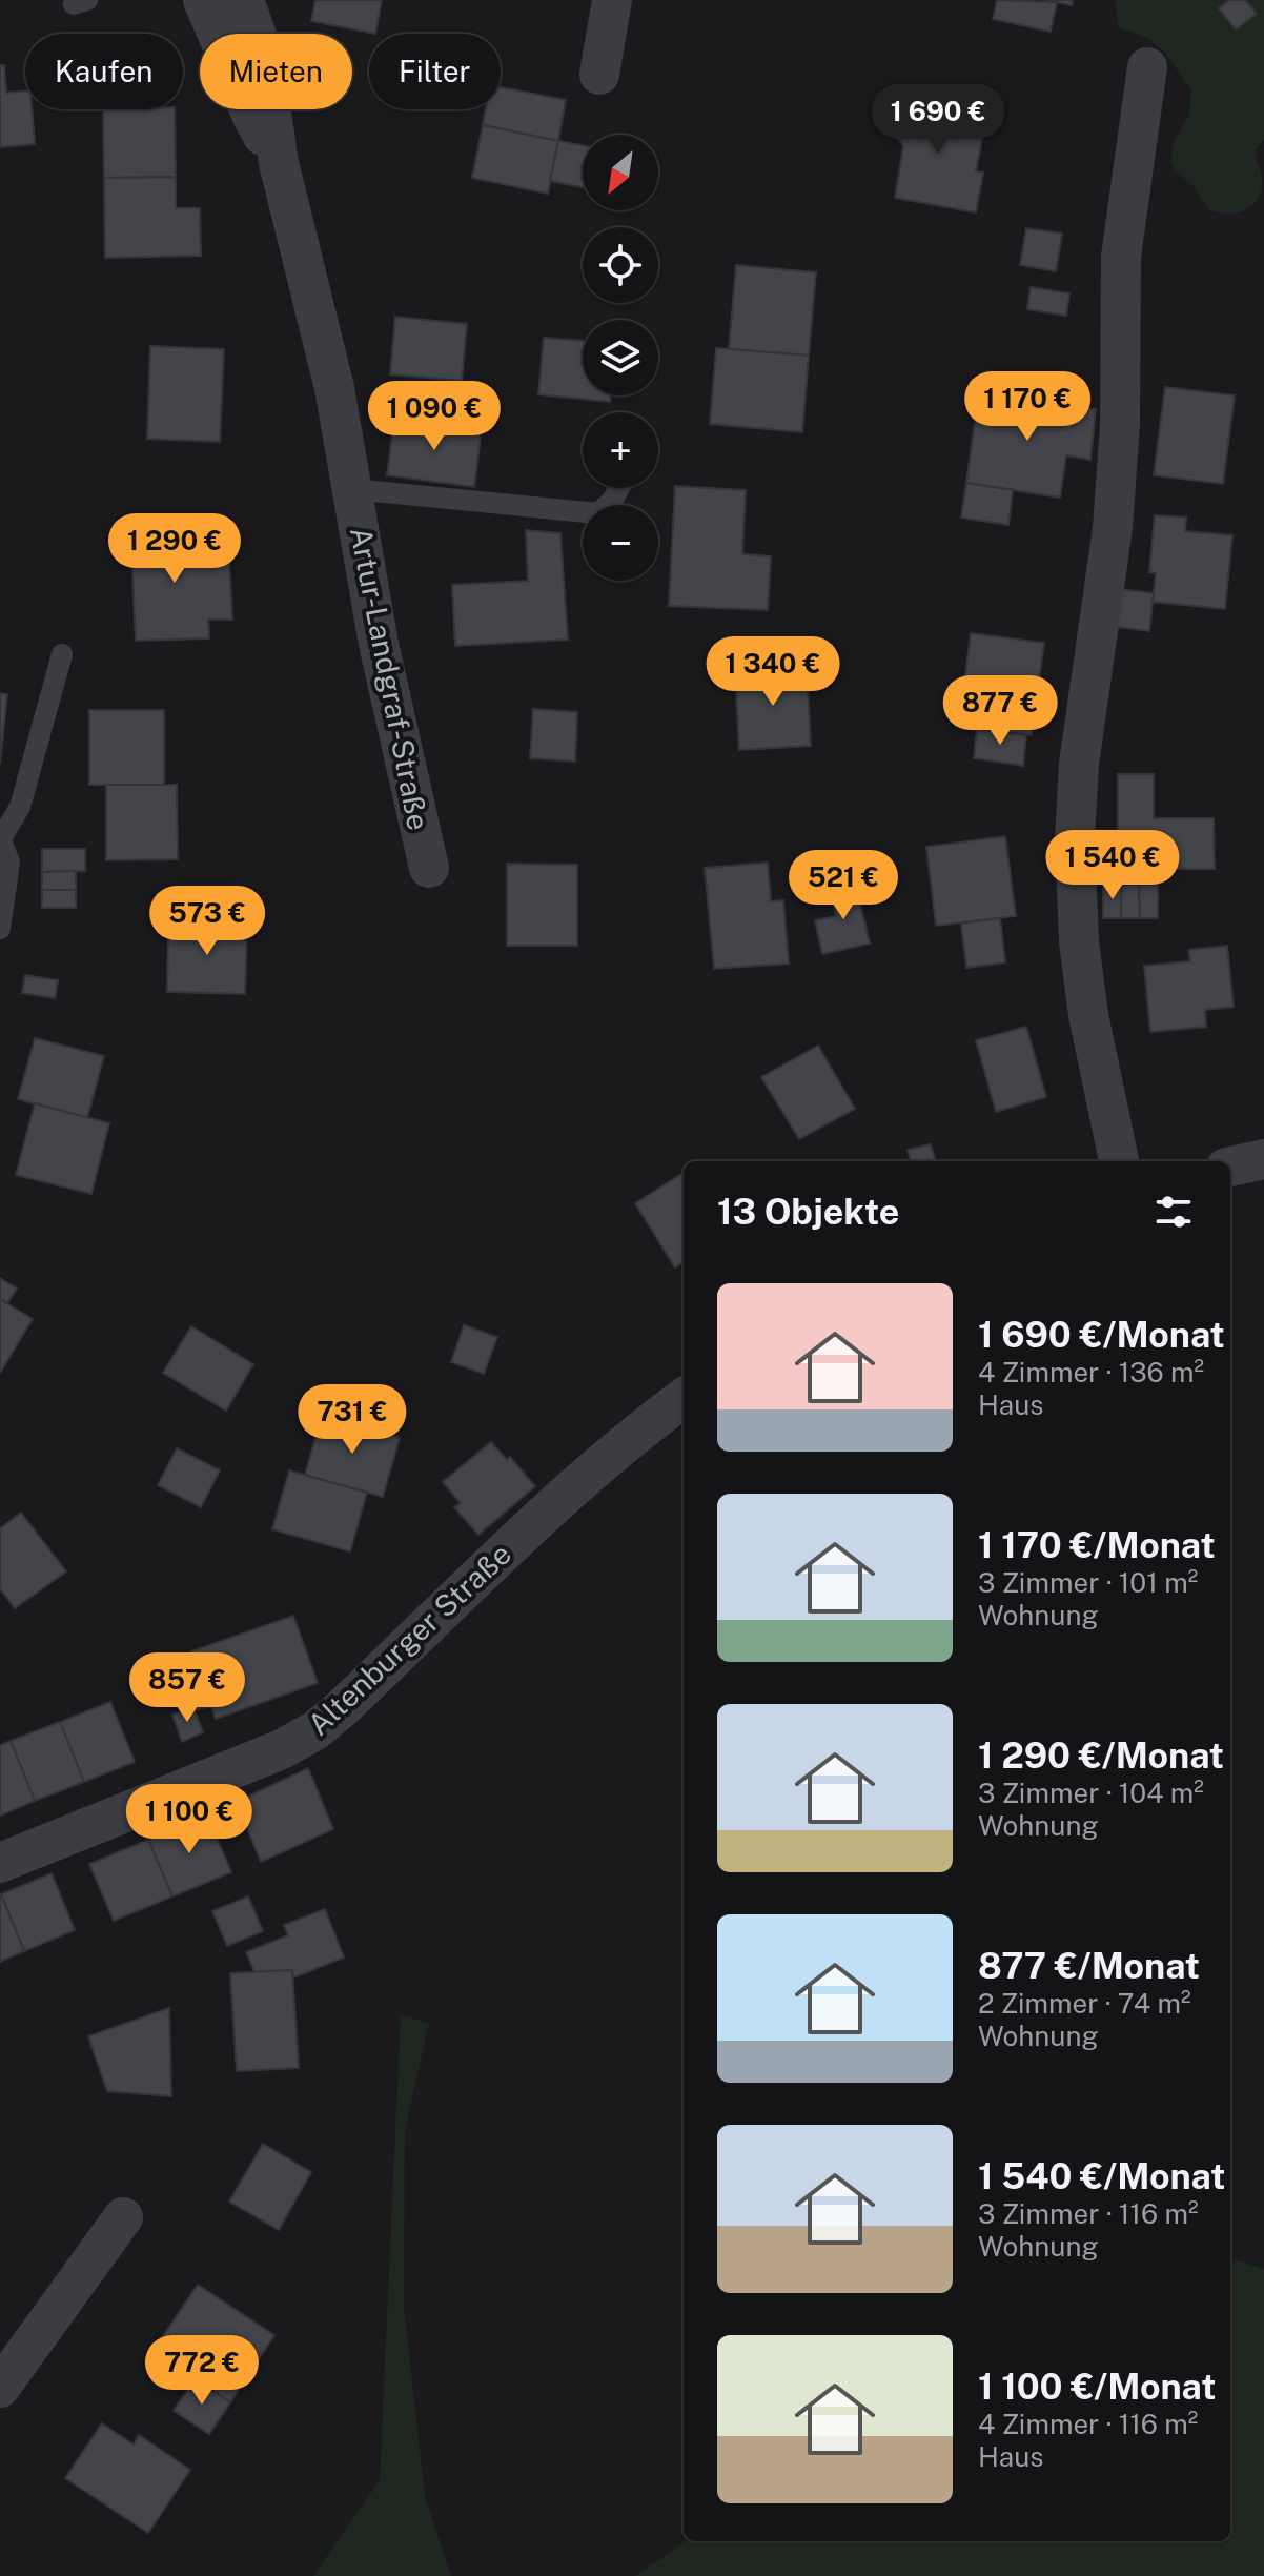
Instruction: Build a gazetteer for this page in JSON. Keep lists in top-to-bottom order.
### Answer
{
  "streets": {
    "street": ["Artur-Landgraf-Straße", "Altenburger Straße"]
  },
  "north": "bottom left",
  "page": {
    "chip": ["Kaufen", "Mieten", "Filter"],
    "price": [
      "1 690 €",
      "1 170 €",
      "1 090 €",
      "1 290 €",
      "1 340 €",
      "877 €",
      "1 540 €",
      "521 €",
      "573 €",
      "731 €",
      "857 €",
      "1 100 €",
      "772 €"
    ],
    "map_buttons": ["+", "−"],
    "heading": "13 Objekte",
    "list": [
      {
        "name": "1 690 €/Monat",
        "note": "4 Zimmer · 136 m² · Haus"
      },
      {
        "name": "1 170 €/Monat",
        "note": "3 Zimmer · 101 m² · Wohnung"
      },
      {
        "name": "1 290 €/Monat",
        "note": "3 Zimmer · 104 m² · Wohnung"
      },
      {
        "name": "877 €/Monat",
        "note": "2 Zimmer · 74 m² · Wohnung"
      },
      {
        "name": "1 540 €/Monat",
        "note": "3 Zimmer · 116 m² · Wohnung"
      },
      {
        "name": "1 100 €/Monat",
        "note": "4 Zimmer · 116 m² · Haus"
      }
    ]
  }
}
